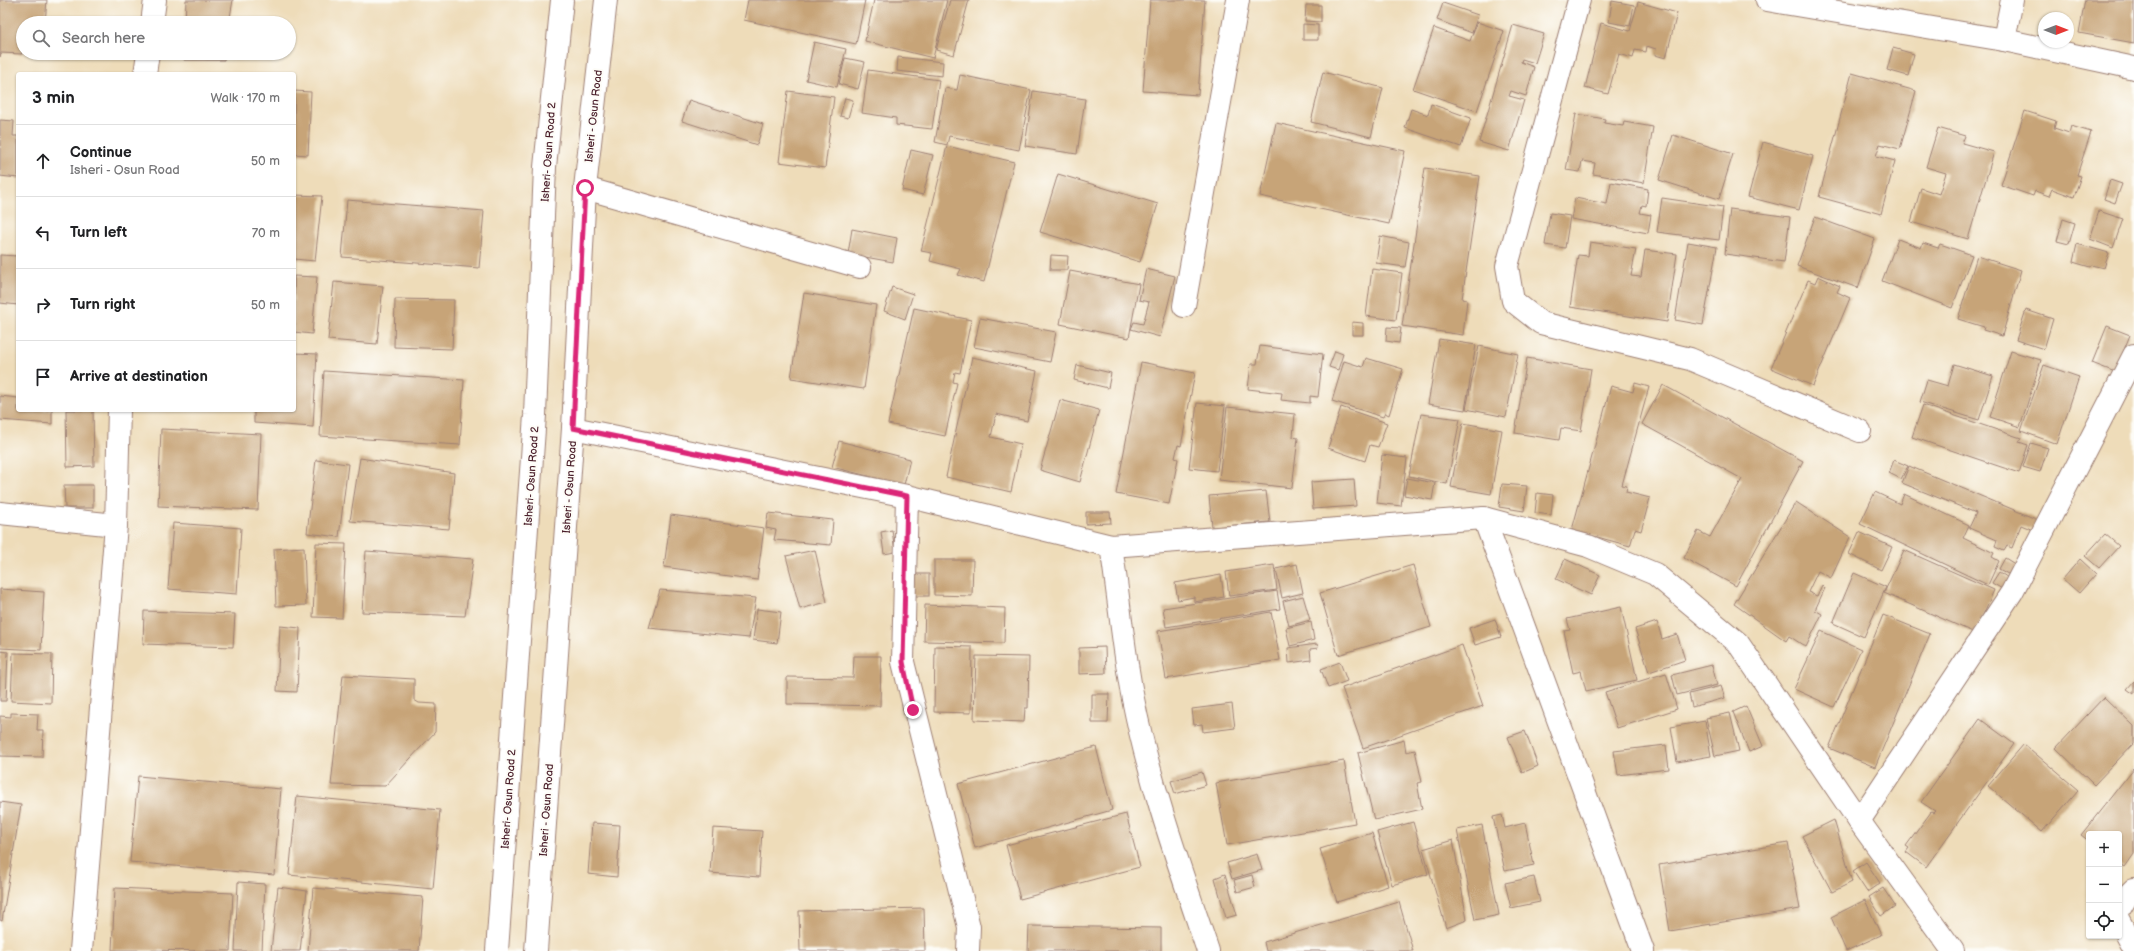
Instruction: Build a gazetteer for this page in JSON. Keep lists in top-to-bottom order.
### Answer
{
  "streets": {
    "street": ["Isheri - Osun Road", "Isheri- Osun Road 2"]
  },
  "north": "right",
  "page": {
    "search": "Search here",
    "heading": ["3 min", "Walk · 170 m"],
    "list": [
      ["Continue", "Isheri - Osun Road", "50 m"],
      ["Turn left", "70 m"],
      ["Turn right", "50 m"],
      "Arrive at destination"
    ],
    "map_buttons": ["+", "−"]
  }
}
